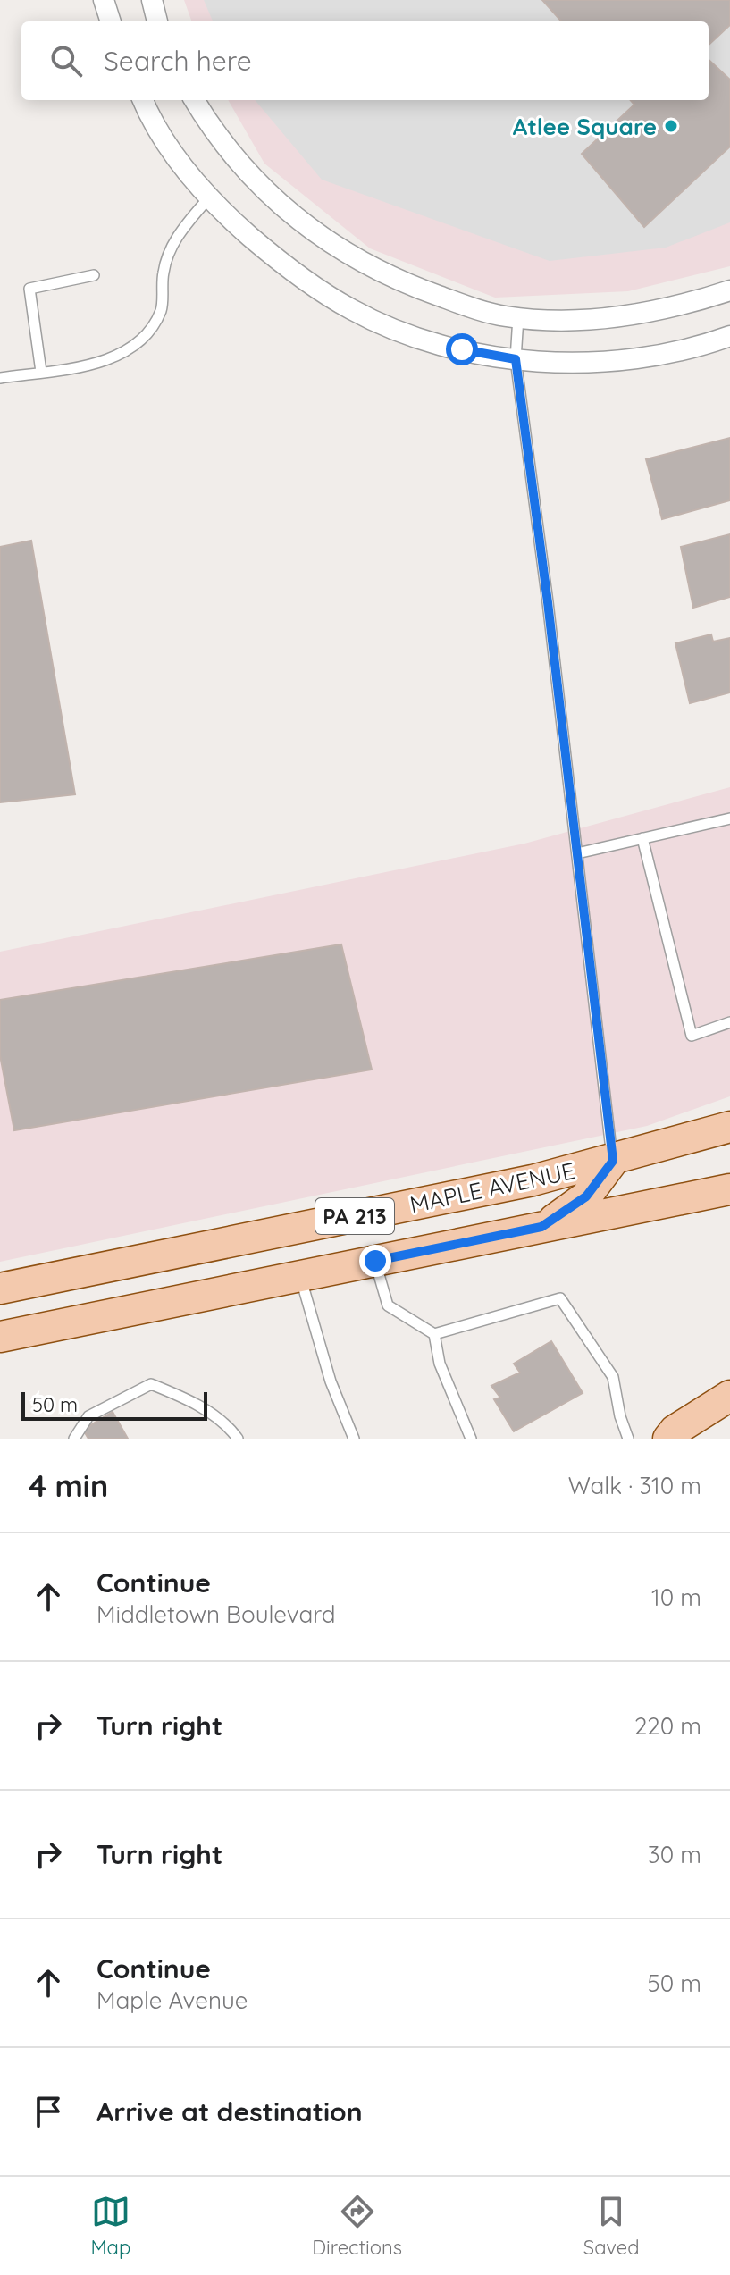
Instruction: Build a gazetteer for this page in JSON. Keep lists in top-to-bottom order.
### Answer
{
  "streets": {
    "main road": ["MAPLE AVENUE", "PA 213"]
  },
  "places": ["Atlee Square"],
  "scale_bar": "50 m",
  "page": {
    "search": "Search here",
    "scale": "50 m",
    "heading": ["4 min", "Walk · 310 m"],
    "list": [
      ["Continue", "Middletown Boulevard", "10 m"],
      ["Turn right", "220 m"],
      ["Turn right", "30 m"],
      ["Continue", "Maple Avenue", "50 m"],
      "Arrive at destination"
    ],
    "nav": ["Map", "Directions", "Saved"]
  }
}
